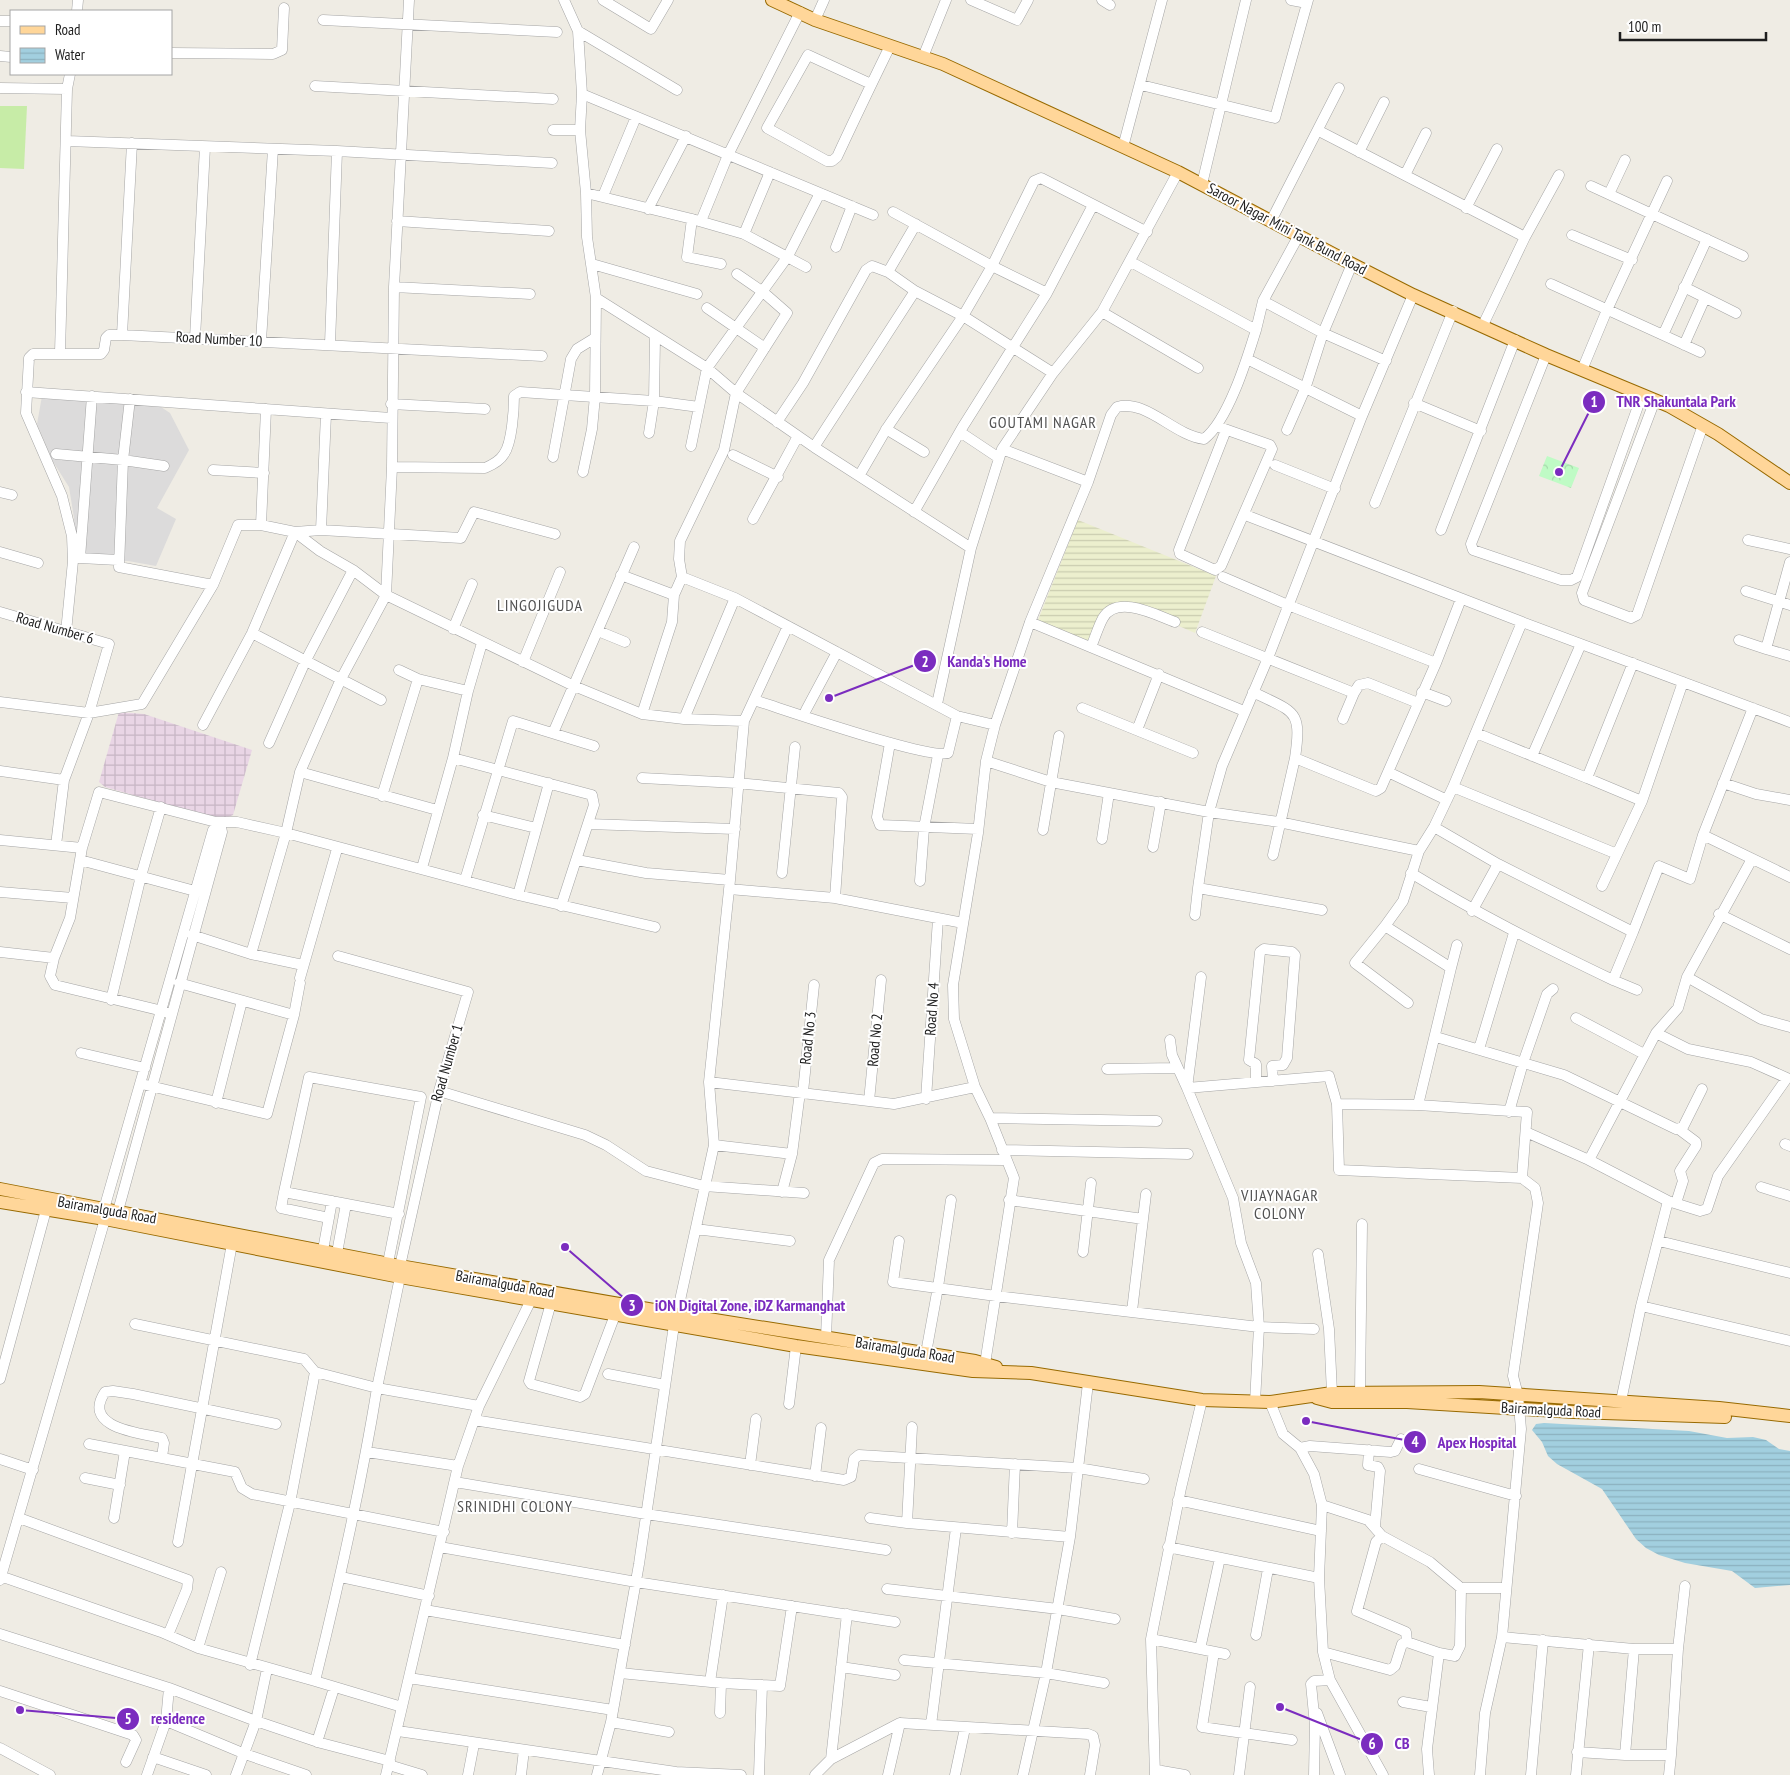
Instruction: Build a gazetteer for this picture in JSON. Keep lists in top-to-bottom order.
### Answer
{
  "streets": {
    "main road": ["Saroor Nagar Mini Tank Bund Road", "Bairamalguda Road"],
    "street": [
      "Road Number 10",
      "Road Number 6",
      "Road No 4",
      "Road No 3",
      "Road No 2",
      "Road Number 1"
    ]
  },
  "crossings": [
    ["Road Number 1", "Bairamalguda Road"]
  ],
  "districts": [
    "GOUTAMI NAGAR",
    "LINGOJIGUDA",
    "VIJAYNAGAR COLONY",
    "SRINIDHI COLONY"
  ],
  "places": [
    "TNR Shakuntala Park",
    "Kanda's Home",
    "iON Digital Zone, iDZ Karmanghat",
    "Apex Hospital",
    "CB",
    "residence"
  ],
  "legend": ["Road", "Water"],
  "scale_bar": "100 m"
}
